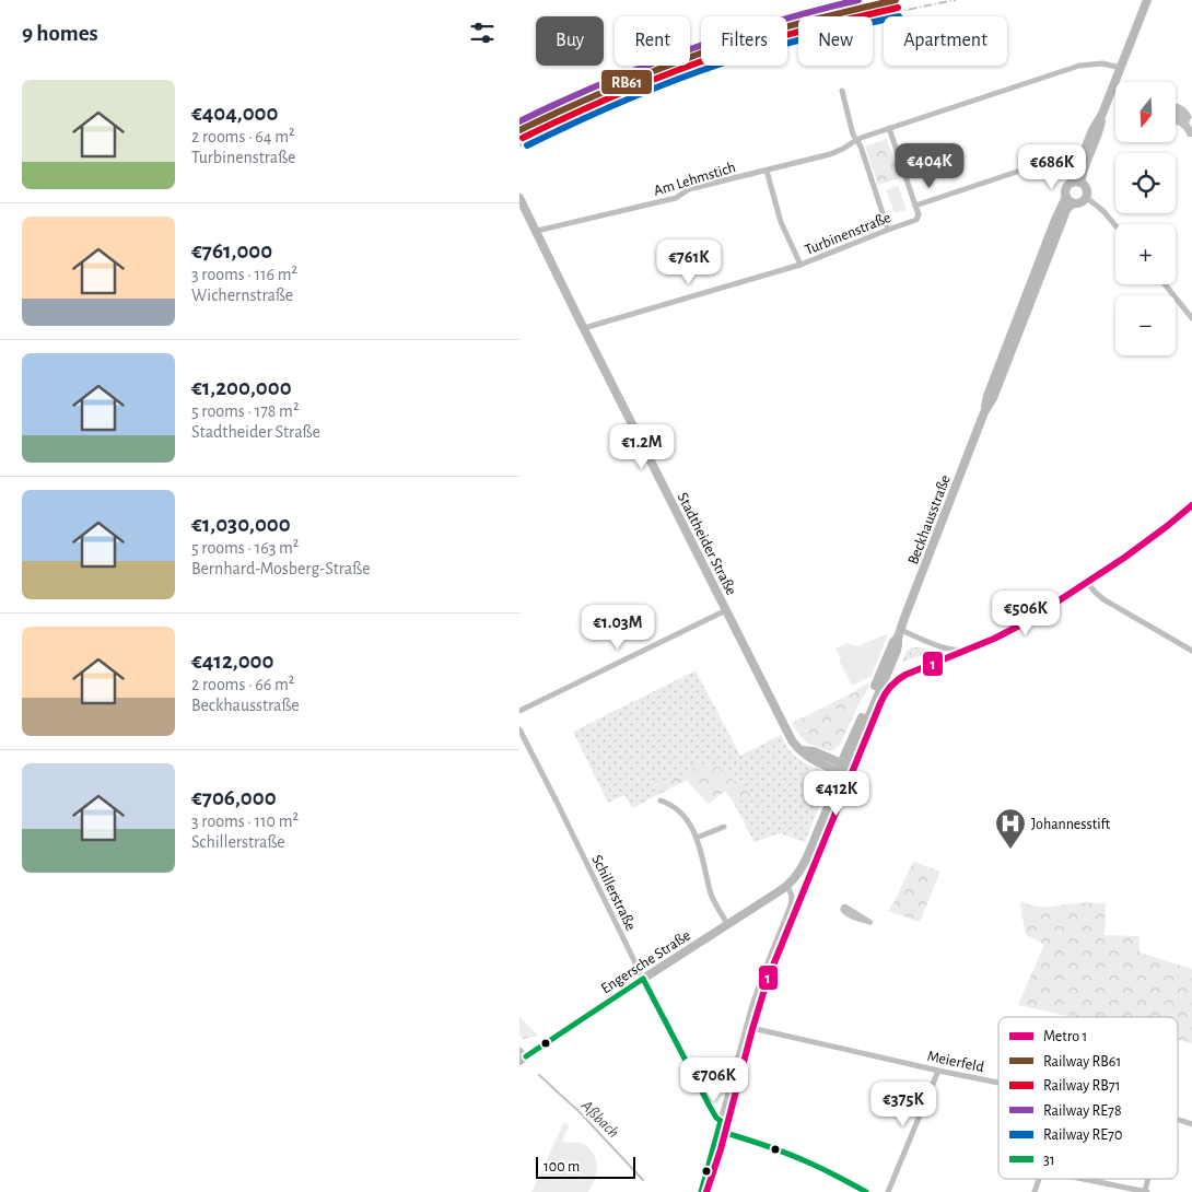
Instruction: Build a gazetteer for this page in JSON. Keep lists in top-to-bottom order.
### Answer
{
  "streets": {
    "main road": ["Beckhausstraße", "Stadtheider Straße", "Engersche Straße"],
    "street": [
      "Am Lehmstich",
      "Turbinenstraße",
      "Schillerstraße",
      "Meierfeld"
    ]
  },
  "crossings": [
    ["Am Lehmstich", "Stadtheider Straße"],
    ["Turbinenstraße", "Stadtheider Straße"],
    ["Beckhausstraße", "Stadtheider Straße"],
    ["Beckhausstraße", "Engersche Straße"],
    ["Schillerstraße", "Engersche Straße"]
  ],
  "water": ["Aßbach"],
  "places": {
    "hospital": ["Johannesstift"]
  },
  "lines": [
    "rail line RB61",
    "rail line RE78",
    "rail line RB71",
    "rail line RE70",
    "metro line 1",
    "transit line 31"
  ],
  "legend": [
    "Metro 1",
    "Railway RB61",
    "Railway RB71",
    "Railway RE78",
    "Railway RE70",
    "31"
  ],
  "scale_bar": "100 m",
  "north": "bottom",
  "page": {
    "heading": "9 homes",
    "chip": [
      "Buy",
      "Rent",
      "Filters",
      "New",
      "Apartment"
    ],
    "list": [
      {
        "name": "€404,000",
        "note": "2 rooms · 64 m² · Turbinenstraße"
      },
      {
        "name": "€761,000",
        "note": "3 rooms · 116 m² · Wichernstraße"
      },
      {
        "name": "€1,200,000",
        "note": "5 rooms · 178 m² · Stadtheider Straße"
      },
      {
        "name": "€1,030,000",
        "note": "5 rooms · 163 m² · Bernhard-Mosberg-Straße"
      },
      {
        "name": "€412,000",
        "note": "2 rooms · 66 m² · Beckhausstraße"
      },
      {
        "name": "€706,000",
        "note": "3 rooms · 110 m² · Schillerstraße"
      }
    ],
    "map_buttons": ["+", "−"],
    "price": [
      "€404K",
      "€686K",
      "€761K",
      "€1.2M",
      "€506K",
      "€1.03M",
      "€412K",
      "€706K",
      "€375K"
    ],
    "scale": "100 m"
  }
}
